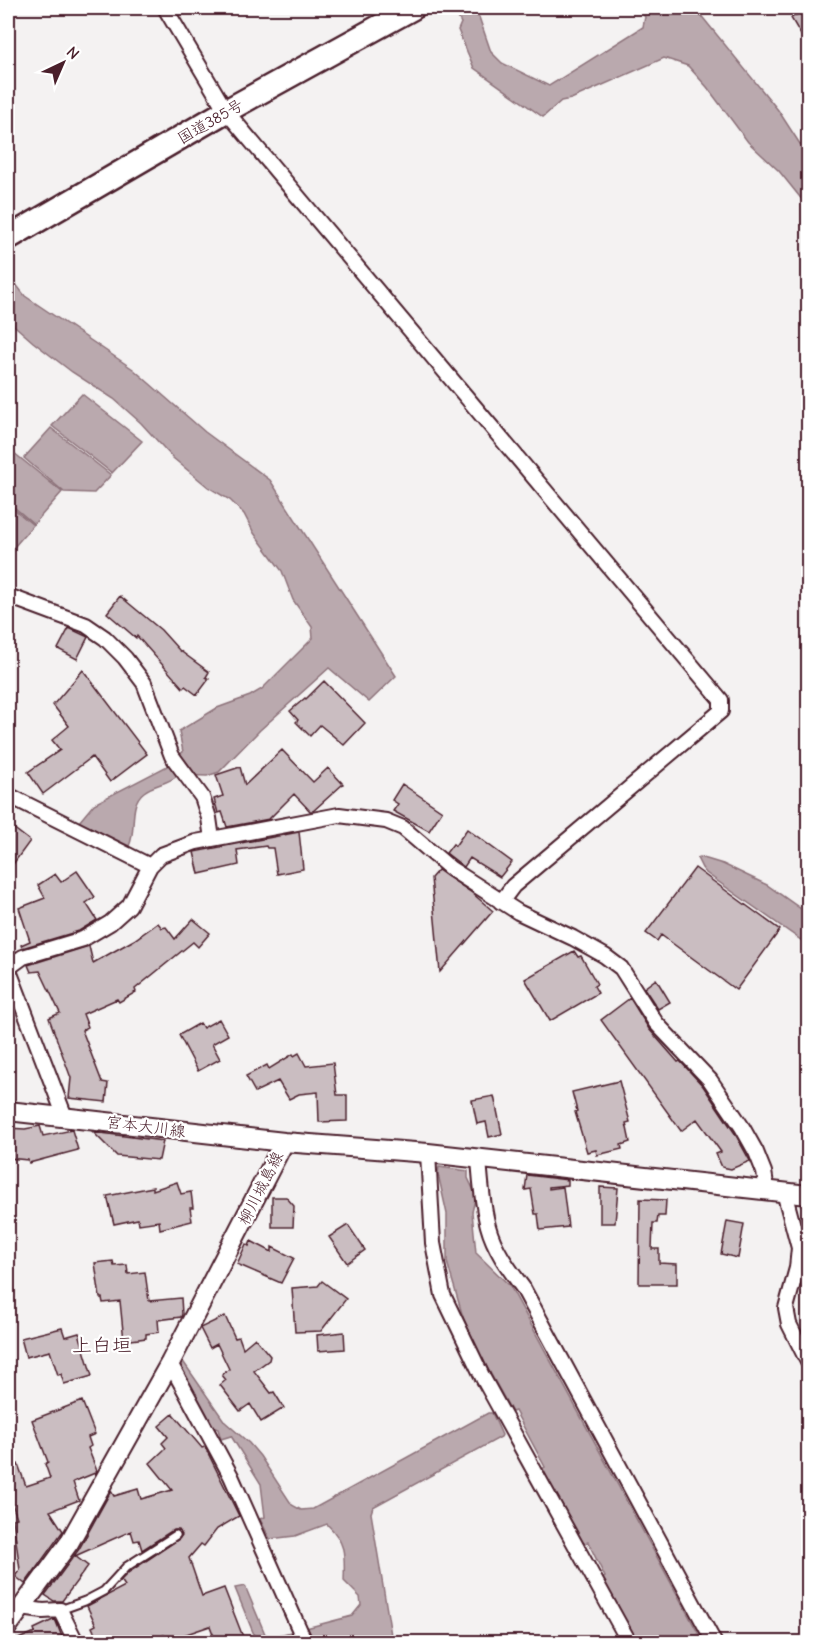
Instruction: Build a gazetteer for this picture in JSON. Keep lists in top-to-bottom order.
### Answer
{
  "streets": {
    "highway": ["国道385号"],
    "main road": ["宮本大川線", "柳川城島線"]
  },
  "crossings": [
    ["宮本大川線", "柳川城島線"]
  ],
  "districts": ["上白垣"],
  "north": "top right"
}
